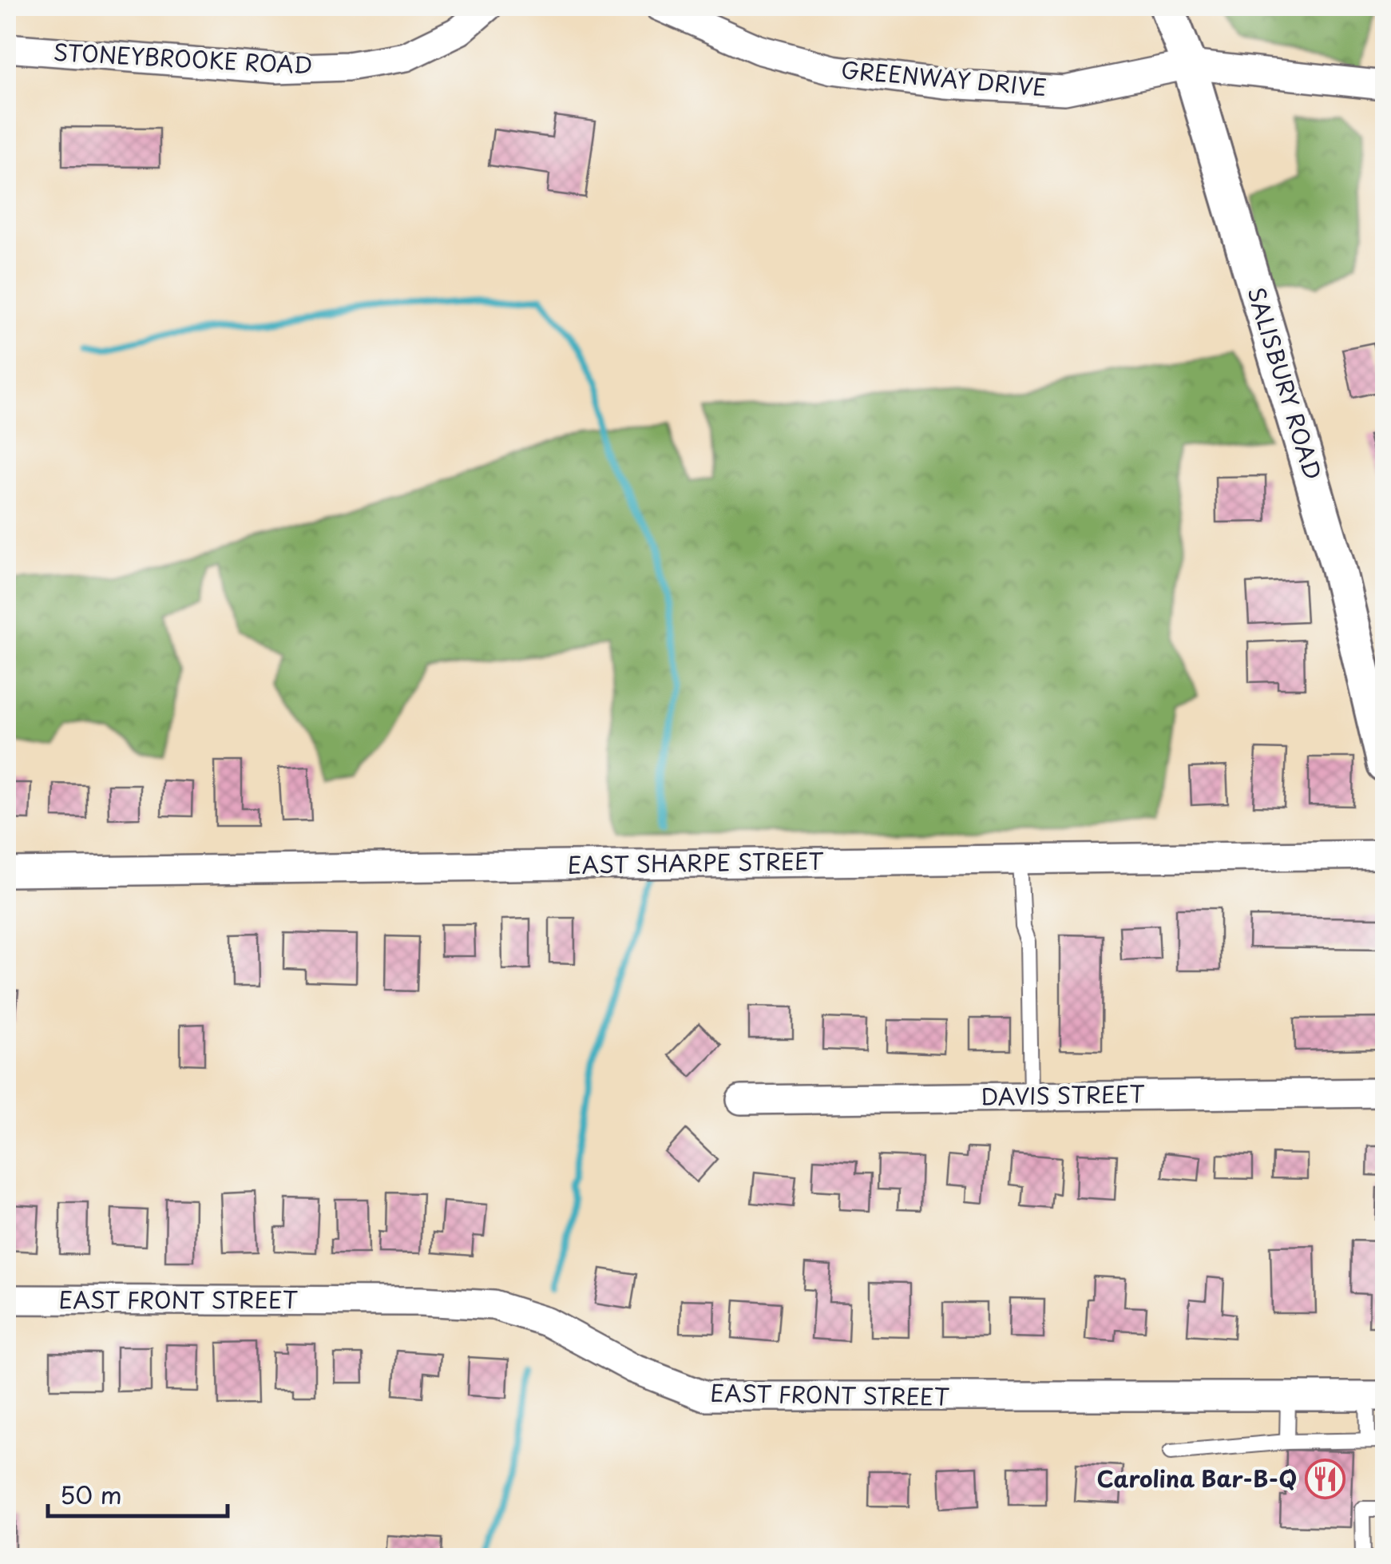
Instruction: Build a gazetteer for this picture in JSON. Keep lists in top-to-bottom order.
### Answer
{
  "streets": {
    "street": [
      "STONEYBROOKE ROAD",
      "GREENWAY DRIVE",
      "SALISBURY ROAD",
      "EAST SHARPE STREET",
      "DAVIS STREET",
      "EAST FRONT STREET"
    ]
  },
  "crossings": [
    ["GREENWAY DRIVE", "SALISBURY ROAD"]
  ],
  "places": {
    "restaurant": ["Carolina Bar-B-Q"]
  },
  "scale_bar": "50 m"
}
